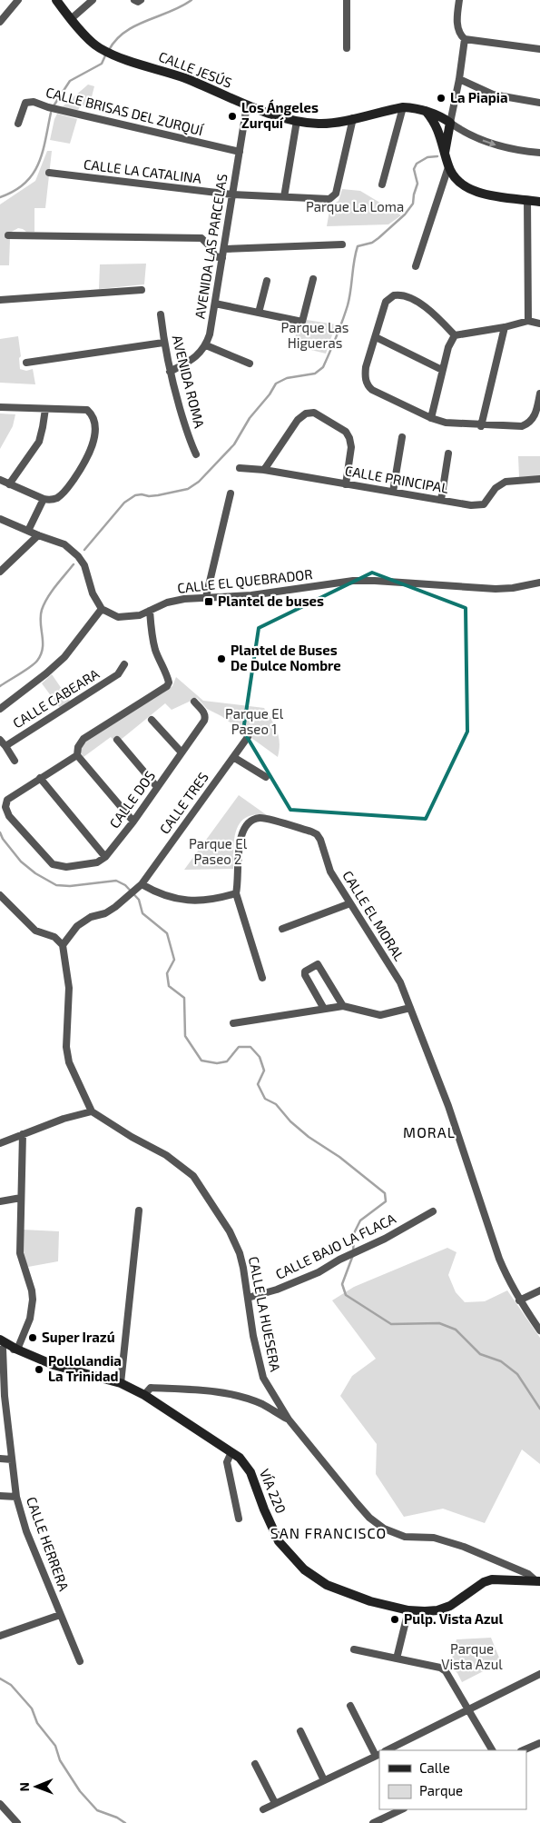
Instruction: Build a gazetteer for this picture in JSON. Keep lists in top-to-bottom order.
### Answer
{
  "streets": {
    "main road": ["CALLE JESÚS", "VÍA 220"],
    "street": [
      "CALLE BRISAS DEL ZURQUÍ",
      "CALLE LA CATALINA",
      "AVENIDA LAS PARCELAS",
      "AVENIDA ROMA",
      "CALLE PRINCIPAL",
      "CALLE EL QUEBRADOR",
      "CALLE CABEARA",
      "CALLE DOS",
      "CALLE TRES",
      "CALLE EL MORAL",
      "CALLE BAJO LA FLACA",
      "CALLE LA HUESERA",
      "CALLE HERRERA"
    ]
  },
  "crossings": [
    ["CALLE JESÚS", "CALLE LA CATALINA"],
    ["CALLE JESÚS", "AVENIDA LAS PARCELAS"],
    ["CALLE BRISAS DEL ZURQUÍ", "AVENIDA LAS PARCELAS"],
    ["CALLE LA CATALINA", "AVENIDA LAS PARCELAS"],
    ["CALLE BAJO LA FLACA", "CALLE LA HUESERA"],
    ["CALLE LA HUESERA", "VÍA 220"],
    ["VÍA 220", "CALLE HERRERA"]
  ],
  "districts": ["MORAL", "SAN FRANCISCO"],
  "parks": [
    "Parque La Loma",
    "Parque Las Higueras",
    "Parque El Paseo 1",
    "Parque El Paseo 2",
    "Parque Vista Azul"
  ],
  "places": {
    "other": [
      "La Piapia",
      "Los Ángeles Zurquí",
      "Plantel de Buses De Dulce Nombre",
      "Super Irazú",
      "Pollolandia La Trinidad",
      "Pulp. Vista Azul"
    ],
    "transit": ["Plantel de buses"]
  },
  "legend": ["Calle", "Parque"],
  "north": "left"
}
